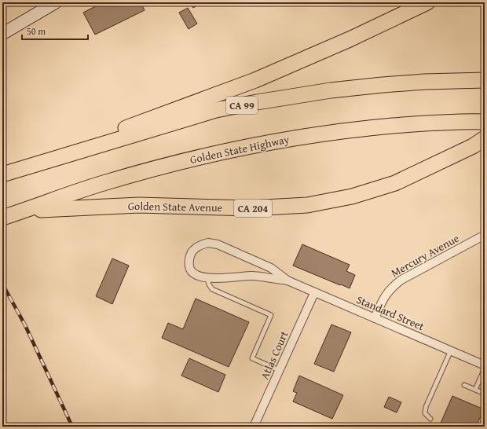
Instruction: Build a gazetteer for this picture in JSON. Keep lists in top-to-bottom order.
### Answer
{
  "streets": {
    "highway": [
      "CA 99",
      "Golden State Highway",
      "Golden State Avenue",
      "CA 204"
    ],
    "street": ["Mercury Avenue", "Standard Street", "Atlas Court"]
  },
  "crossings": [
    ["Golden State Highway", "Golden State Avenue"],
    ["Mercury Avenue", "Standard Street"],
    ["Standard Street", "Atlas Court"]
  ],
  "scale_bar": "50 m"
}
